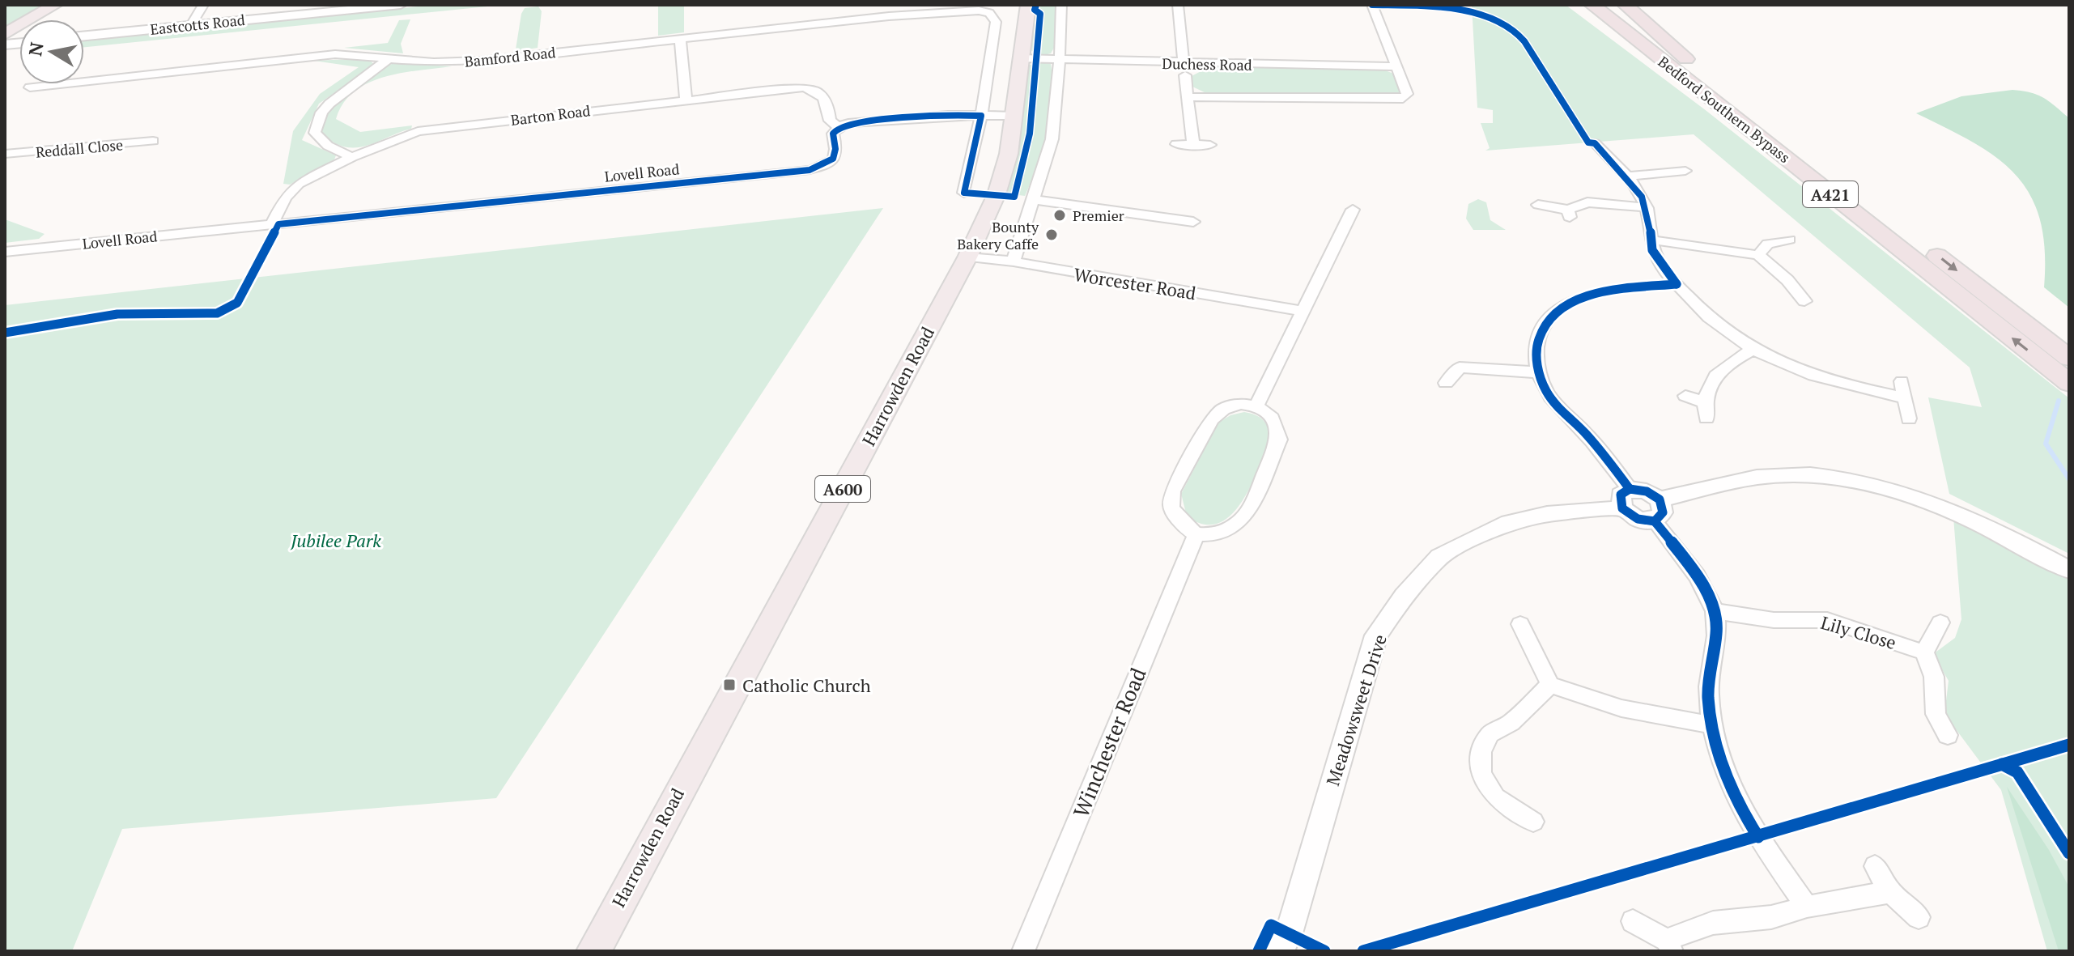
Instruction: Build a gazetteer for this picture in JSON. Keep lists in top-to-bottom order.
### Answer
{
  "streets": {
    "highway": ["Bedford Southern Bypass", "A421"],
    "main road": ["Harrowden Road", "A600"],
    "street": [
      "Eastcotts Road",
      "Bamford Road",
      "Duchess Road",
      "Barton Road",
      "Reddall Close",
      "Lovell Road",
      "Worcester Road",
      "Lily Close",
      "Meadowsweet Drive",
      "Winchester Road"
    ]
  },
  "crossings": [
    ["Duchess Road", "Harrowden Road"],
    ["Bedford Southern Bypass", "A421"],
    ["Barton Road", "Lovell Road"],
    ["Worcester Road", "Harrowden Road"]
  ],
  "parks": ["Jubilee Park"],
  "places": {
    "other": ["Premier", "Bounty Bakery Caffe"],
    "transit": ["Catholic Church"]
  },
  "north": "left"
}
